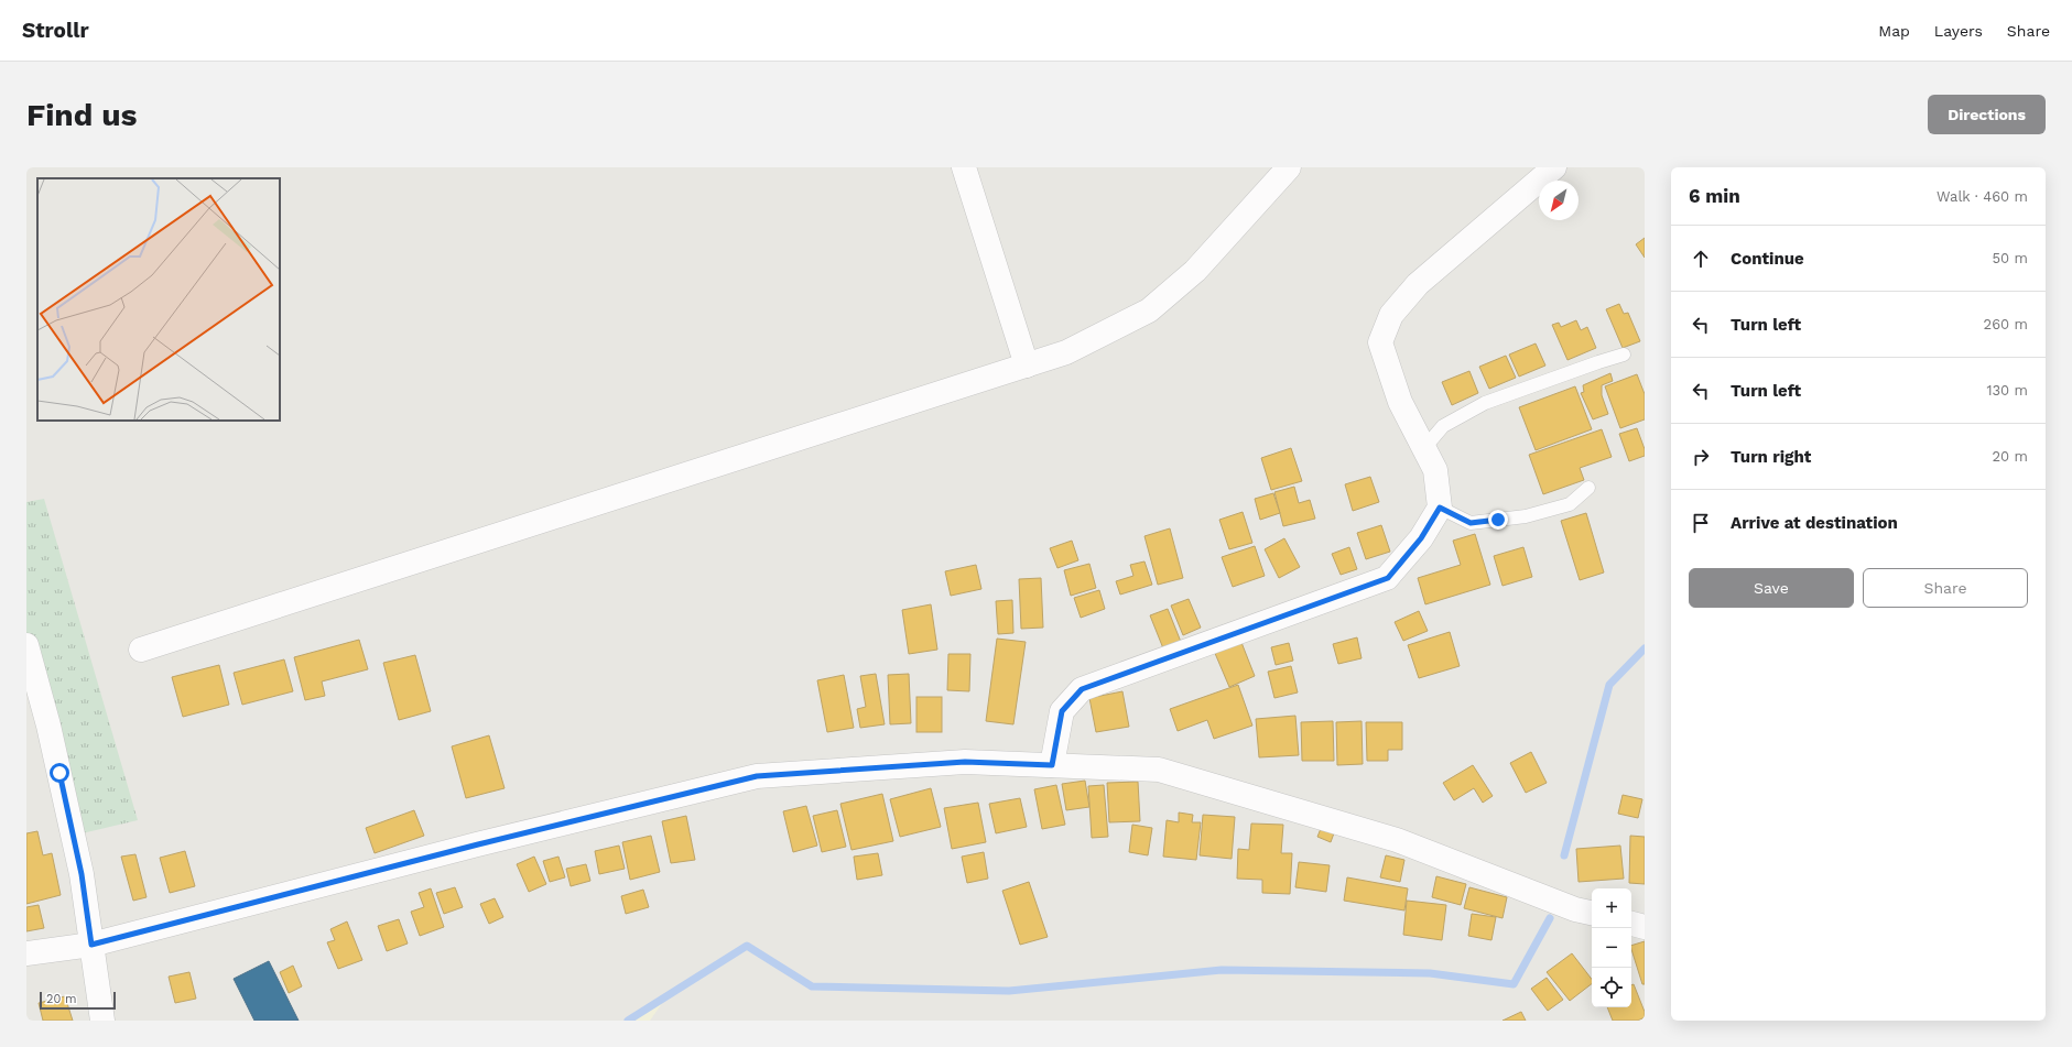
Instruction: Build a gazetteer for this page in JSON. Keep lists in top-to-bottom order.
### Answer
{
  "scale_bar": "20 m",
  "north": "bottom left",
  "page": {
    "header": "Strollr",
    "nav": ["Map", "Layers", "Share"],
    "buttons": [
      "Directions",
      ["Save", "Share"]
    ],
    "title": "Find us",
    "heading": ["6 min", "Walk · 460 m"],
    "list": [
      ["Continue", "50 m"],
      ["Turn left", "260 m"],
      ["Turn left", "130 m"],
      ["Turn right", "20 m"],
      "Arrive at destination"
    ],
    "map_buttons": ["+", "−"],
    "scale": "20 m"
  }
}
